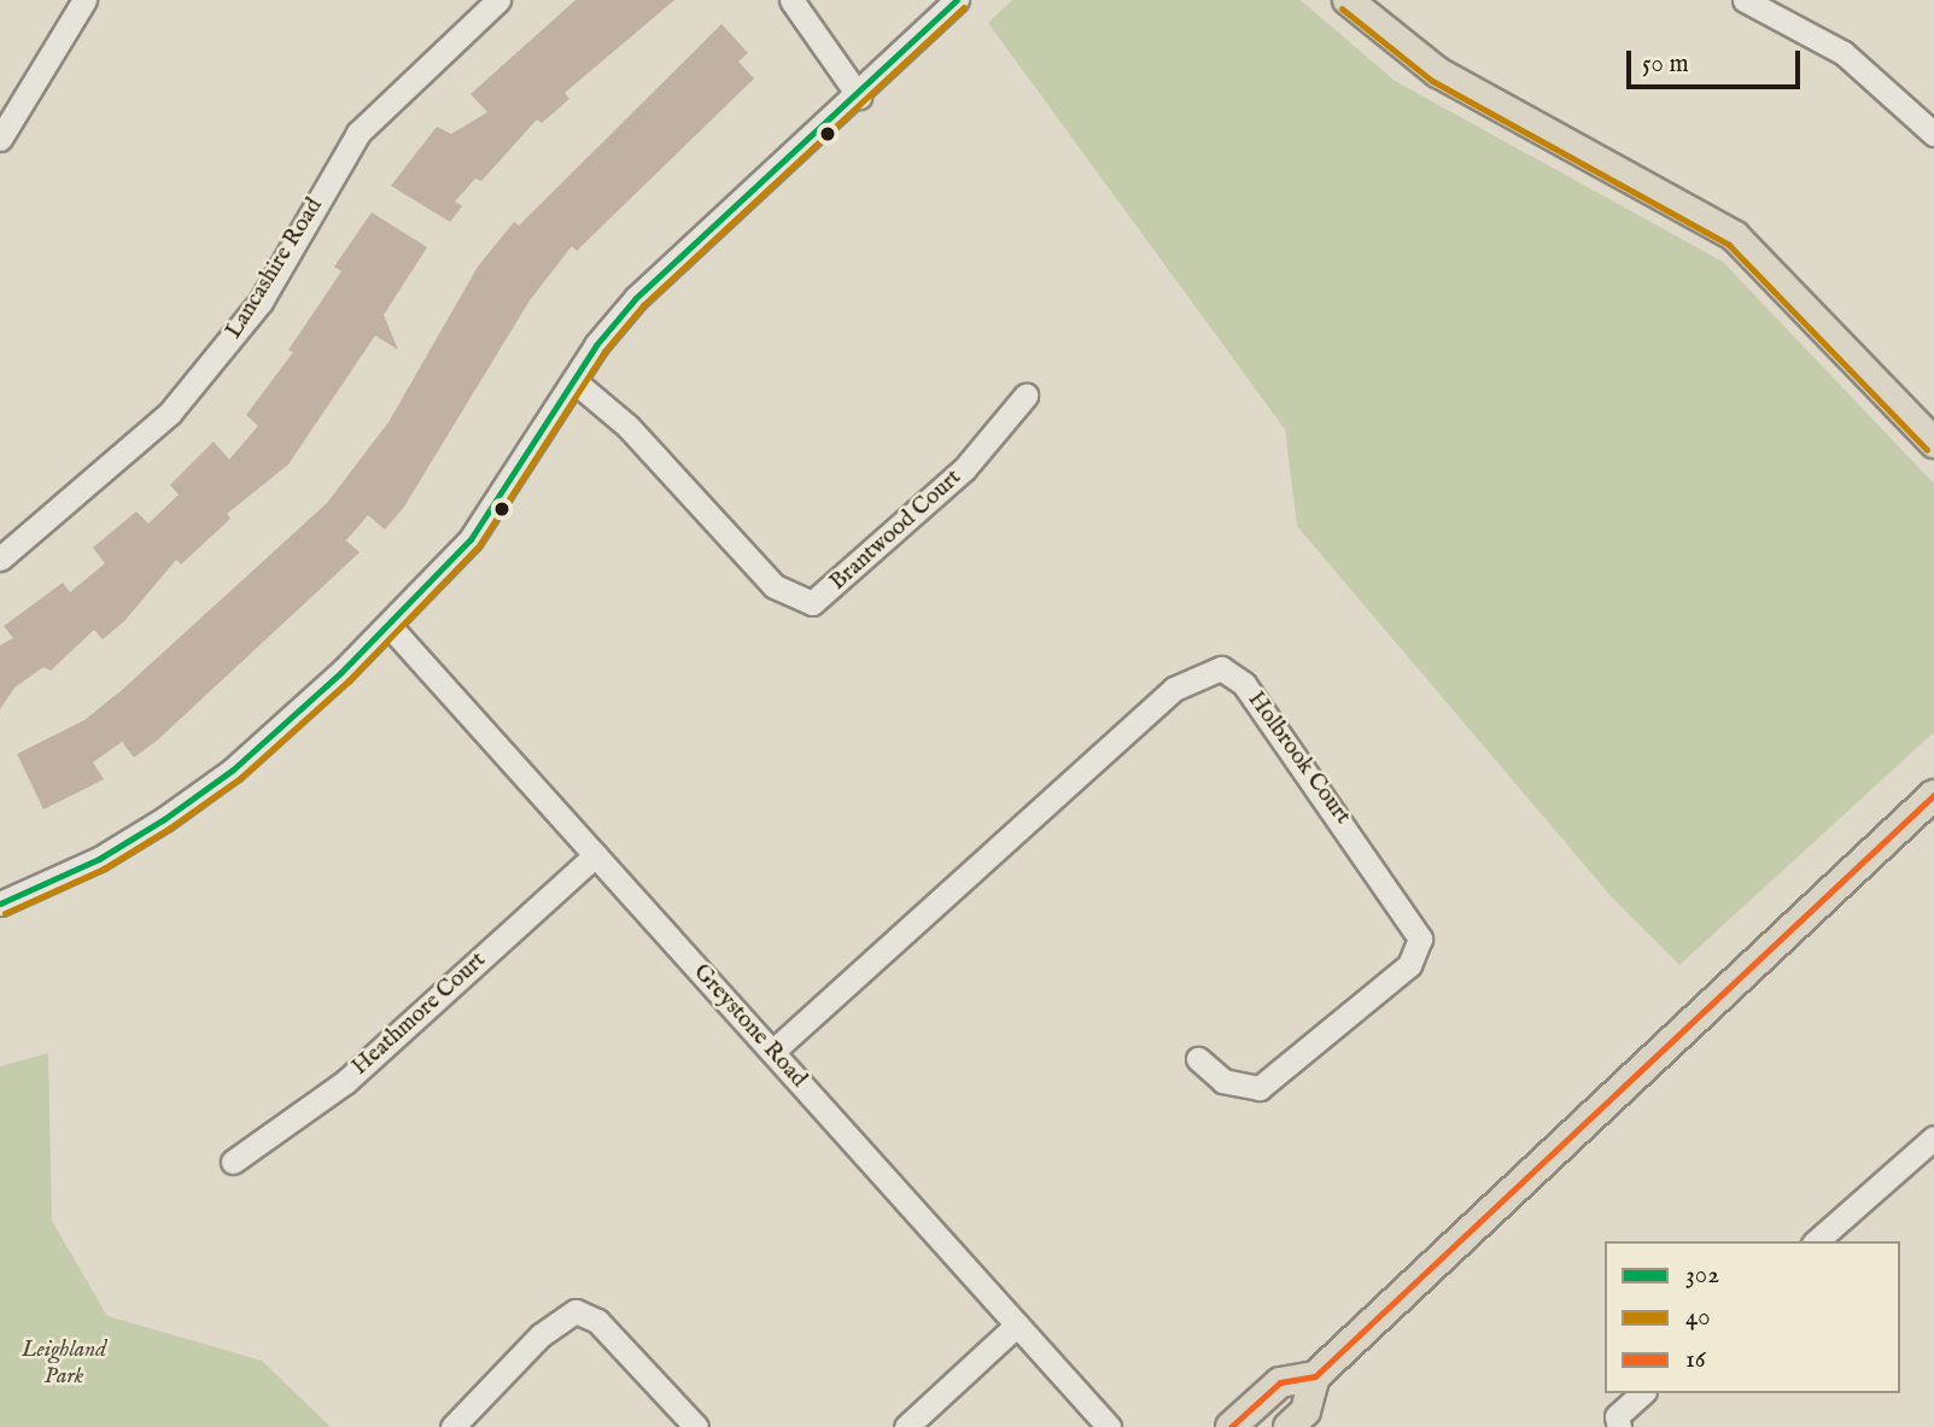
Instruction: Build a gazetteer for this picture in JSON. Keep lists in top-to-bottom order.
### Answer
{
  "streets": {
    "street": [
      "Lancashire Road",
      "Brantwood Court",
      "Holbrook Court",
      "Heathmore Court",
      "Greystone Road"
    ]
  },
  "crossings": [
    ["Holbrook Court", "Greystone Road"],
    ["Heathmore Court", "Greystone Road"]
  ],
  "parks": ["Leighland Park"],
  "lines": ["transit line 302", "transit line 40", "transit line 16"],
  "legend": ["302", "40", "16"],
  "scale_bar": "50 m"
}
